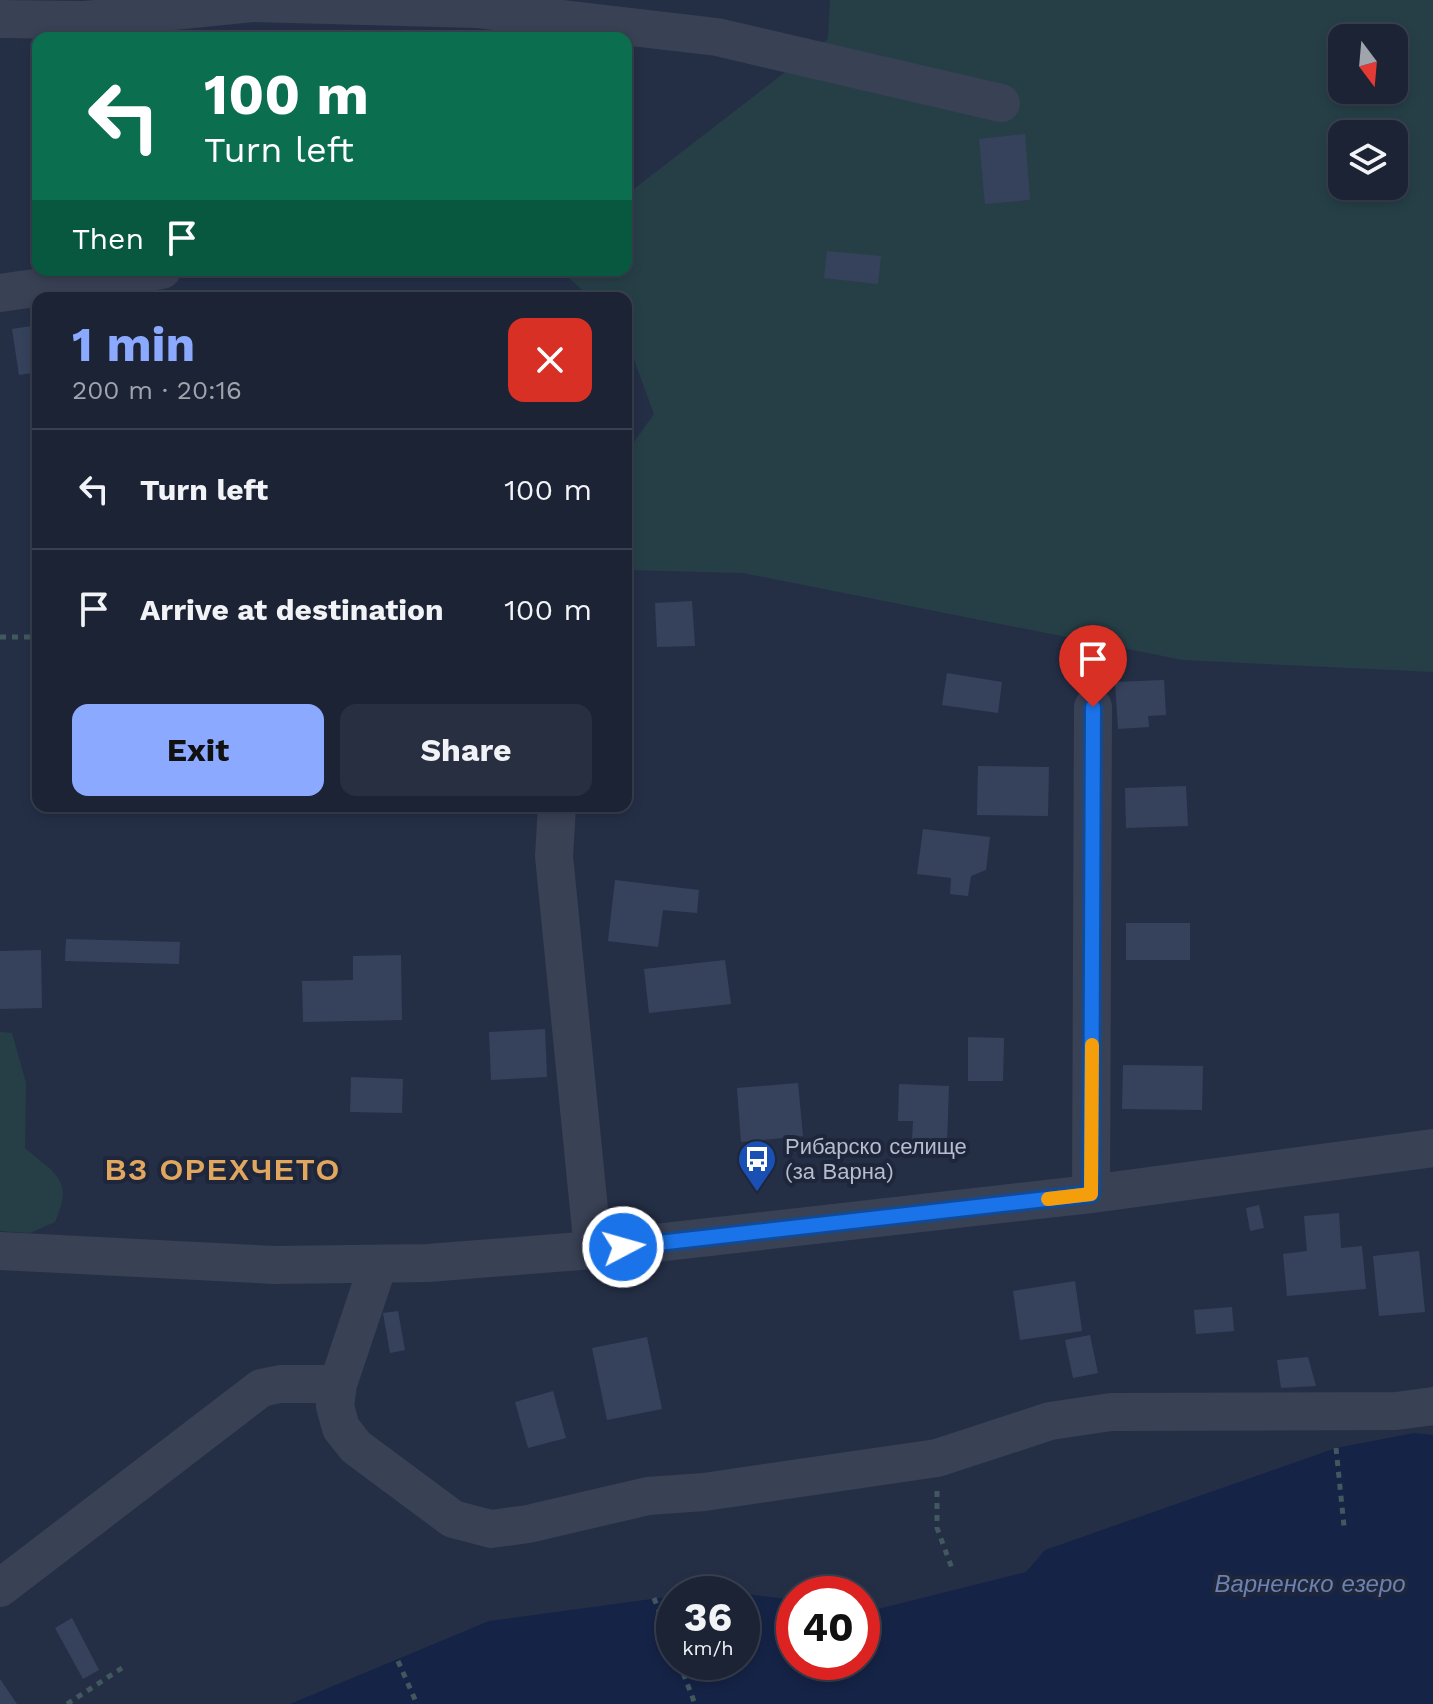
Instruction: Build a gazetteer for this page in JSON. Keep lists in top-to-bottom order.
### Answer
{
  "districts": ["ВЗ ОРЕХЧЕТО"],
  "water": ["Варненско езеро"],
  "places": {
    "bus stop": ["Рибарско селище (за Варна)"]
  },
  "north": "bottom",
  "page": {
    "turn": ["100 m", "Turn left"],
    "then": "Then",
    "heading": ["1 min", "200 m · 20:16"],
    "list": [
      {
        "name": "Turn left",
        "value": "100 m"
      },
      {
        "name": "Arrive at destination",
        "value": "100 m"
      }
    ],
    "buttons": ["Exit", "Share"],
    "speed": "36 km/h",
    "limit": "40"
  }
}
